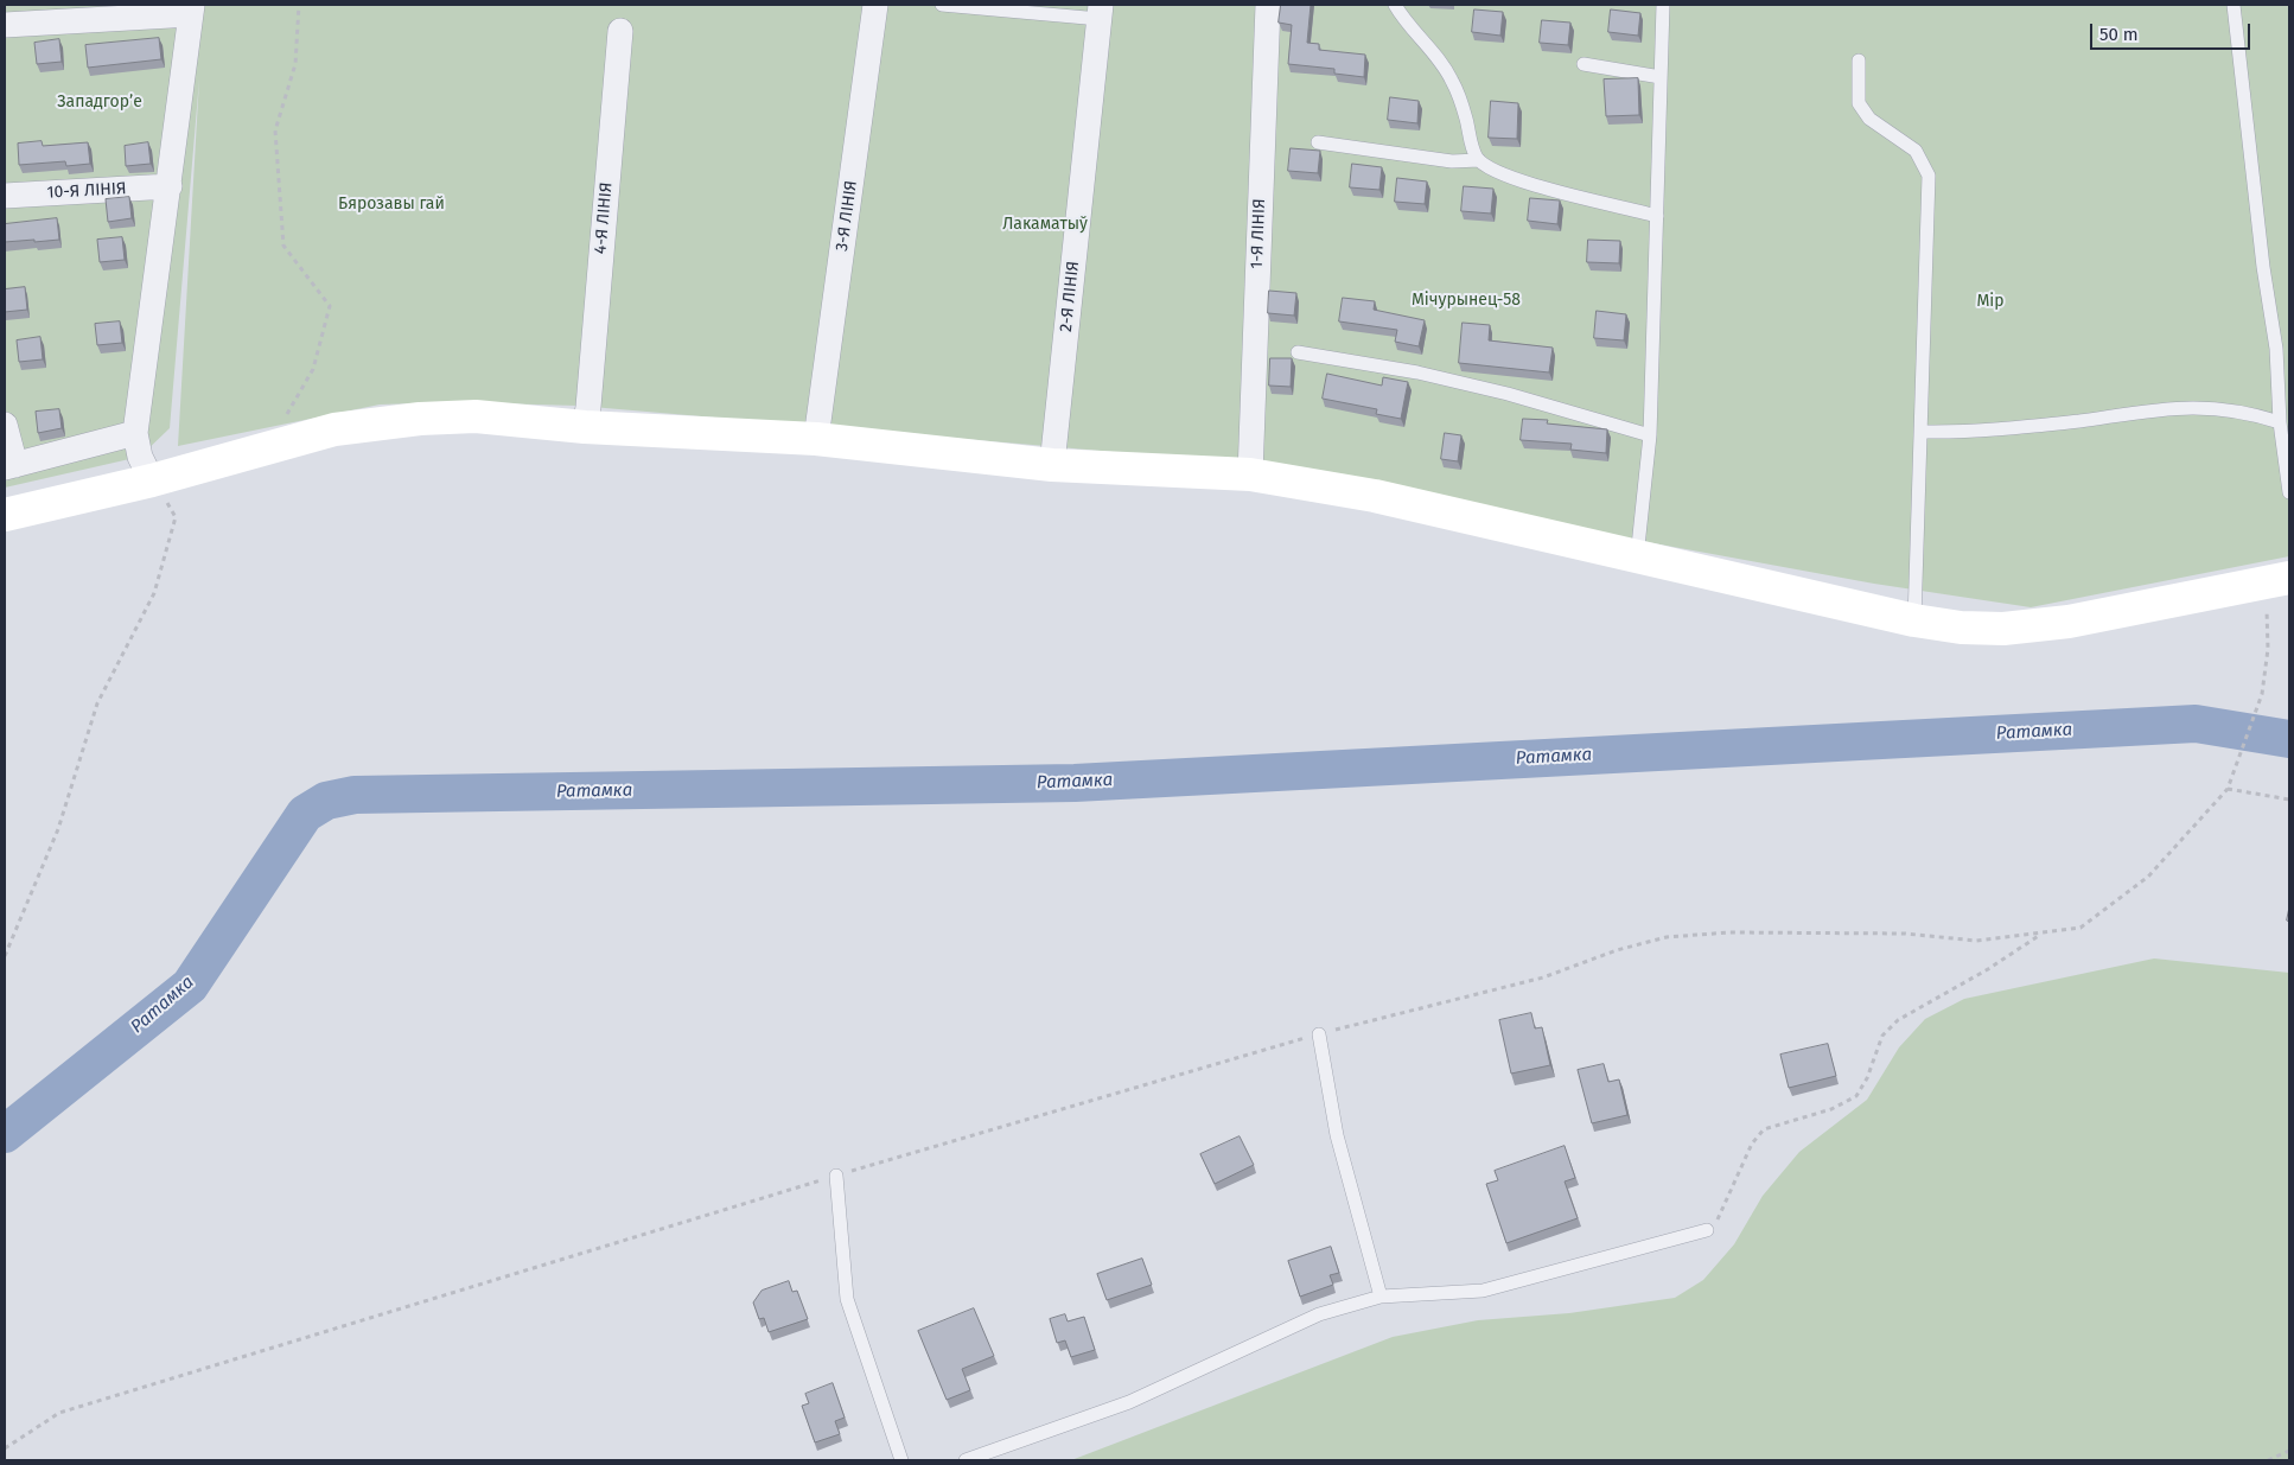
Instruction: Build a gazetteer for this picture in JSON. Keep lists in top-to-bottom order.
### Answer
{
  "streets": {
    "street": [
      "10-Я ЛІНІЯ",
      "3-Я ЛІНІЯ",
      "4-Я ЛІНІЯ",
      "1-Я ЛІНІЯ",
      "2-Я ЛІНІЯ"
    ]
  },
  "water": ["Ратамка"],
  "parks": [
    "Западгорʼе",
    "Бярозавы гай",
    "Лакаматыў",
    "Мічурынец-58",
    "Мір"
  ],
  "scale_bar": "50 m"
}
